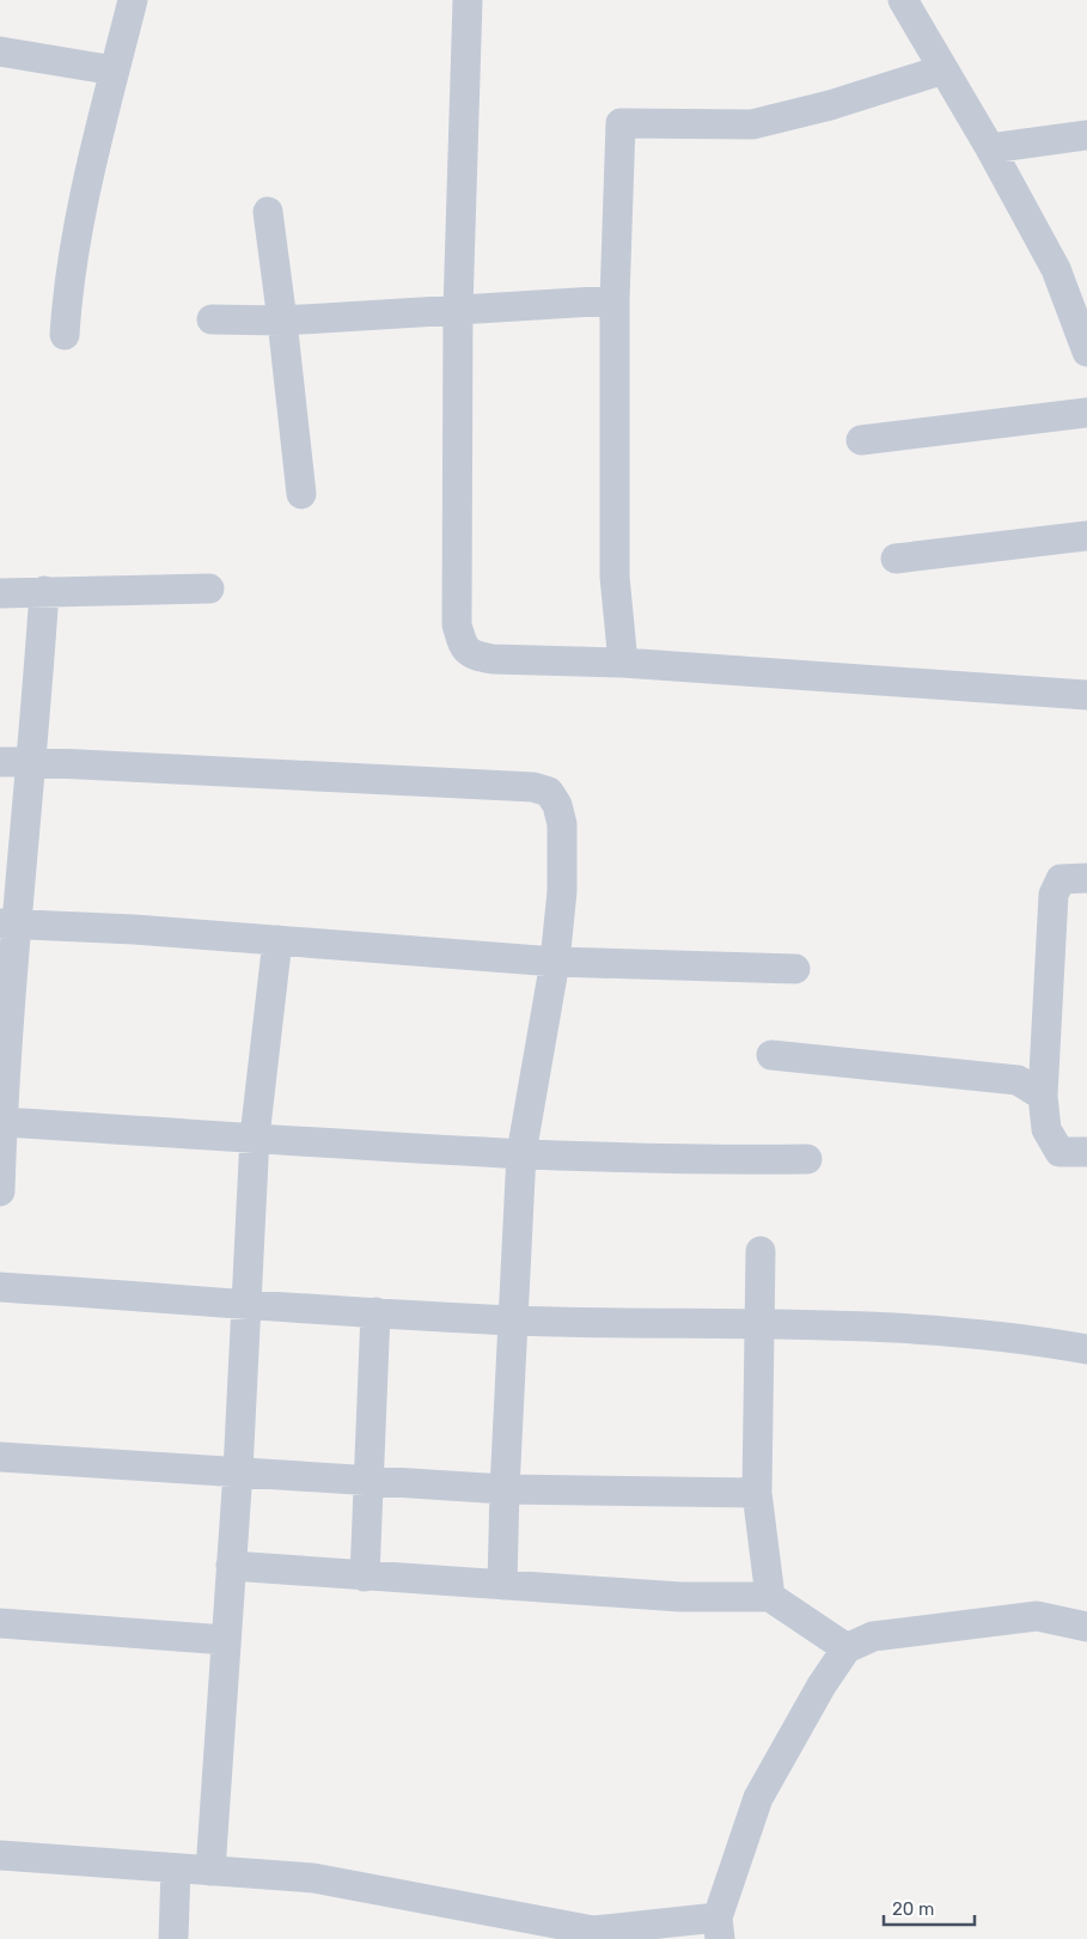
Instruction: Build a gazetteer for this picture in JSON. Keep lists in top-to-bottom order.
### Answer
{
  "scale_bar": "20 m"
}
